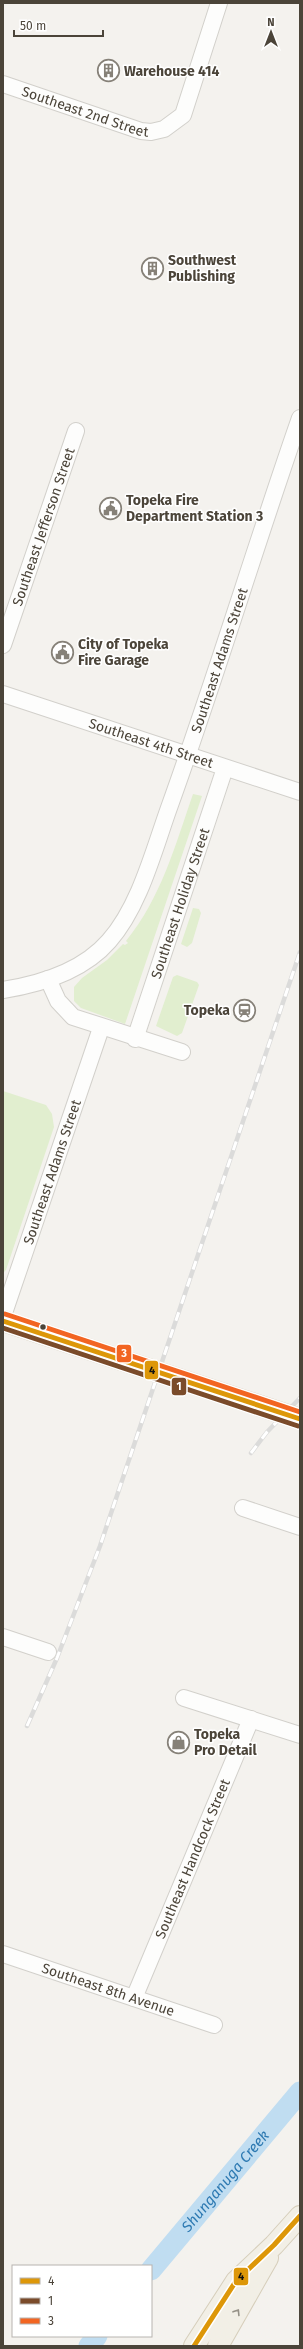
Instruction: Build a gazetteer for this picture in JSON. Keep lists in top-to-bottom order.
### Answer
{
  "streets": {
    "street": [
      "Southeast 2nd Street",
      "Southeast Jefferson Street",
      "Southeast Adams Street",
      "Southeast 4th Street",
      "Southeast Holiday Street",
      "Southeast Handcock Street",
      "Southeast 8th Avenue"
    ]
  },
  "crossings": [
    ["Southeast Adams Street", "Southeast 4th Street"],
    ["Southeast 4th Street", "Southeast Holiday Street"],
    ["Southeast Handcock Street", "Southeast 8th Avenue"]
  ],
  "water": ["Shunganuga Creek"],
  "places": {
    "building": ["Warehouse 414", "Southwest Publishing"],
    "public building": ["Topeka Fire Department Station 3", "City of Topeka Fire Garage"],
    "station": ["Topeka"],
    "shop": ["Topeka Pro Detail"]
  },
  "lines": ["transit line 3", "transit line 4", "transit line 1"],
  "legend": ["4", "1", "3"],
  "scale_bar": "50 m",
  "north": "top"
}
